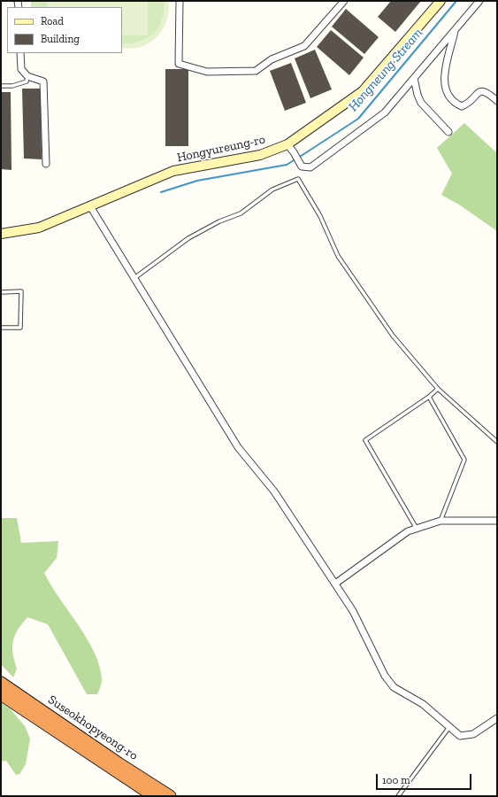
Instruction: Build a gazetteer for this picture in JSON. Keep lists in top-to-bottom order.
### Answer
{
  "streets": {
    "highway": ["Suseokhopyeong-ro"],
    "street": ["Hongyureung-ro"]
  },
  "water": ["Hongneung Stream"],
  "legend": ["Road", "Building"],
  "scale_bar": "100 m"
}
